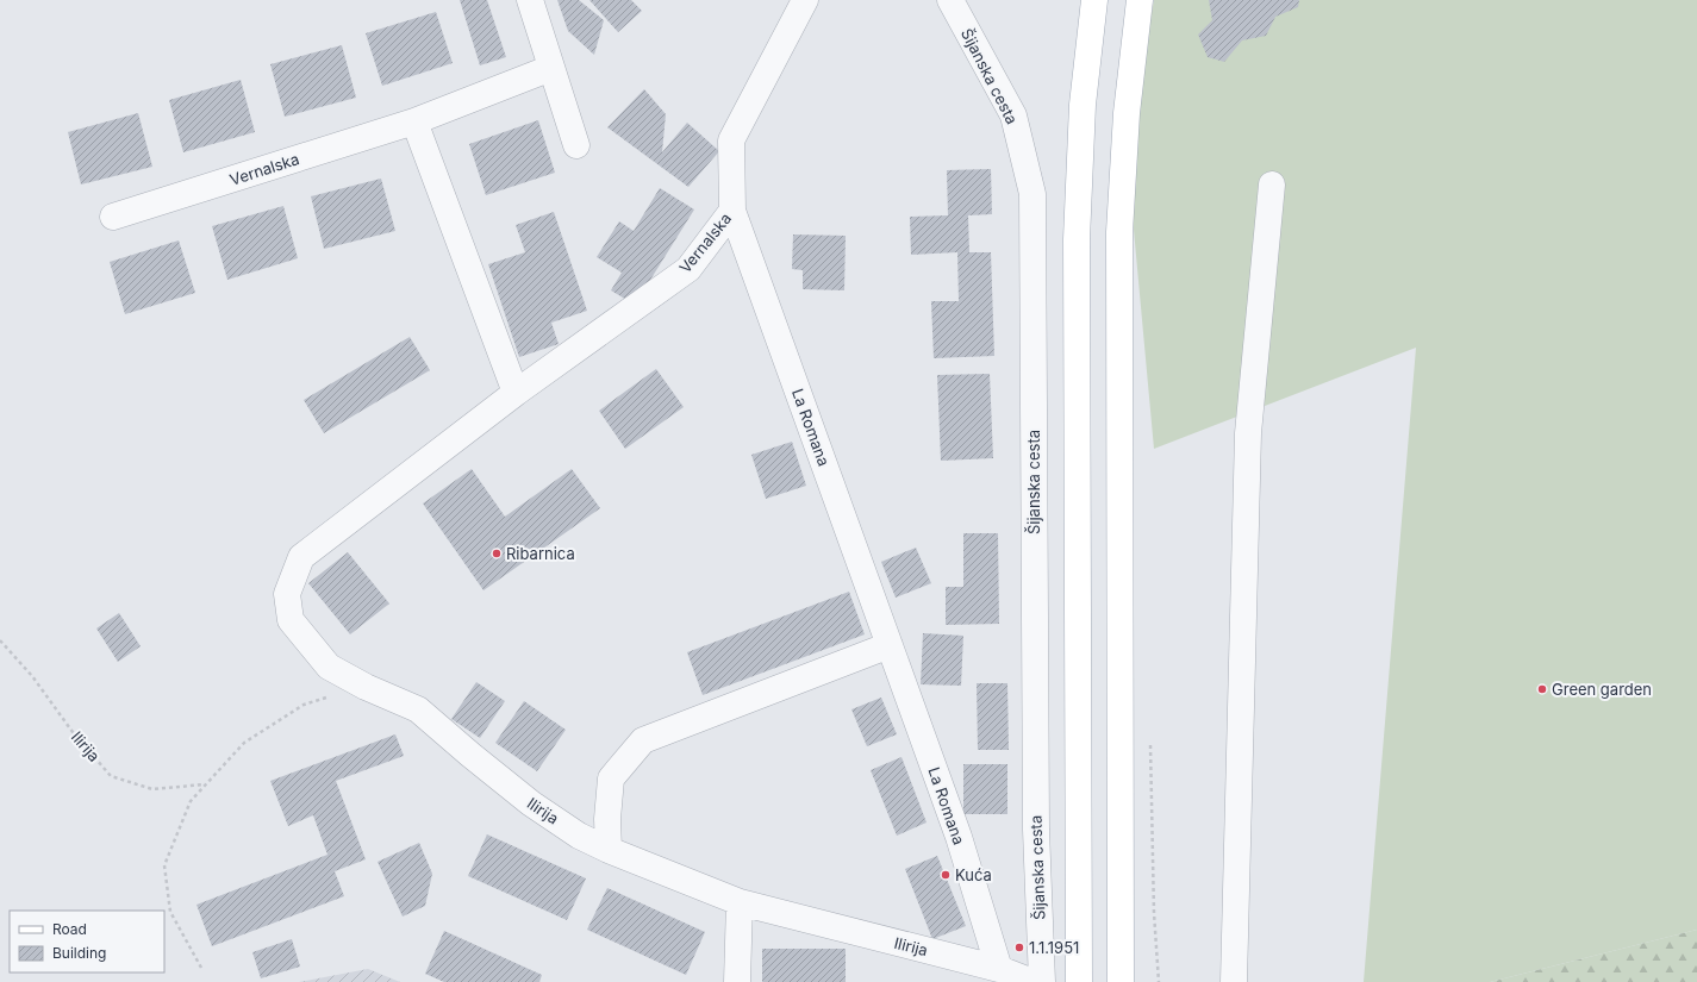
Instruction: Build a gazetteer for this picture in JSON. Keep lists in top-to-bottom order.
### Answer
{
  "streets": {
    "street": [
      "Šijanska cesta",
      "Vernalska",
      "La Romana",
      "Ilirija"
    ]
  },
  "crossings": [
    ["Vernalska", "La Romana"],
    ["Vernalska", "Ilirija"],
    ["La Romana", "Ilirija"]
  ],
  "places": [
    "Ribarnica",
    "Green garden",
    "Kuća",
    "1.1.1951"
  ],
  "legend": ["Road", "Building"]
}
